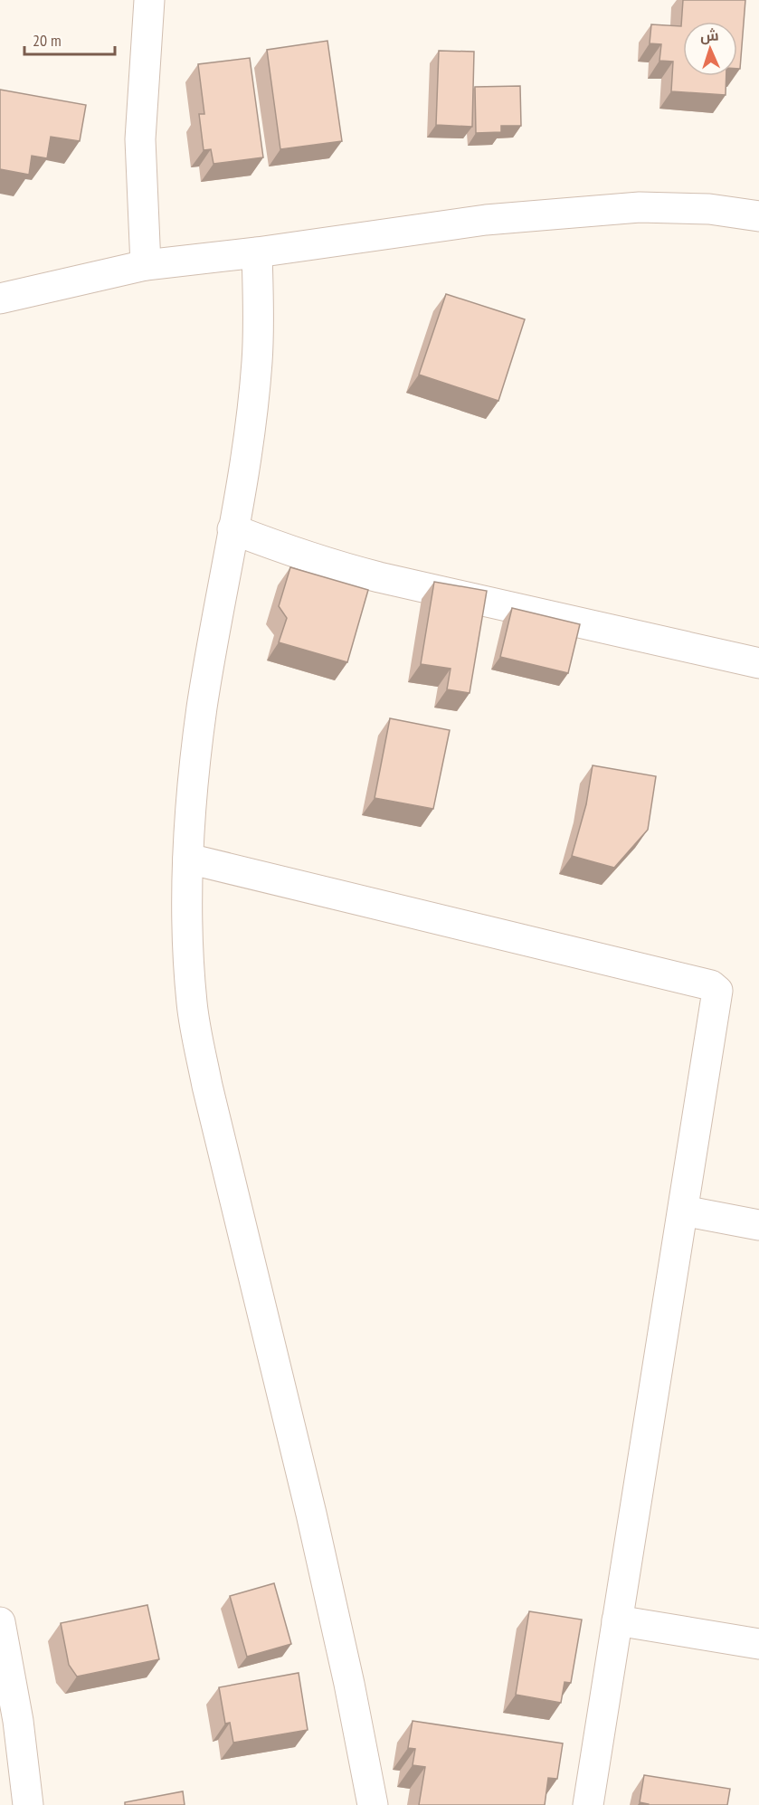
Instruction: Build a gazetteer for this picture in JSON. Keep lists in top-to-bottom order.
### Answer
{
  "scale_bar": "20 m",
  "north": "top"
}
